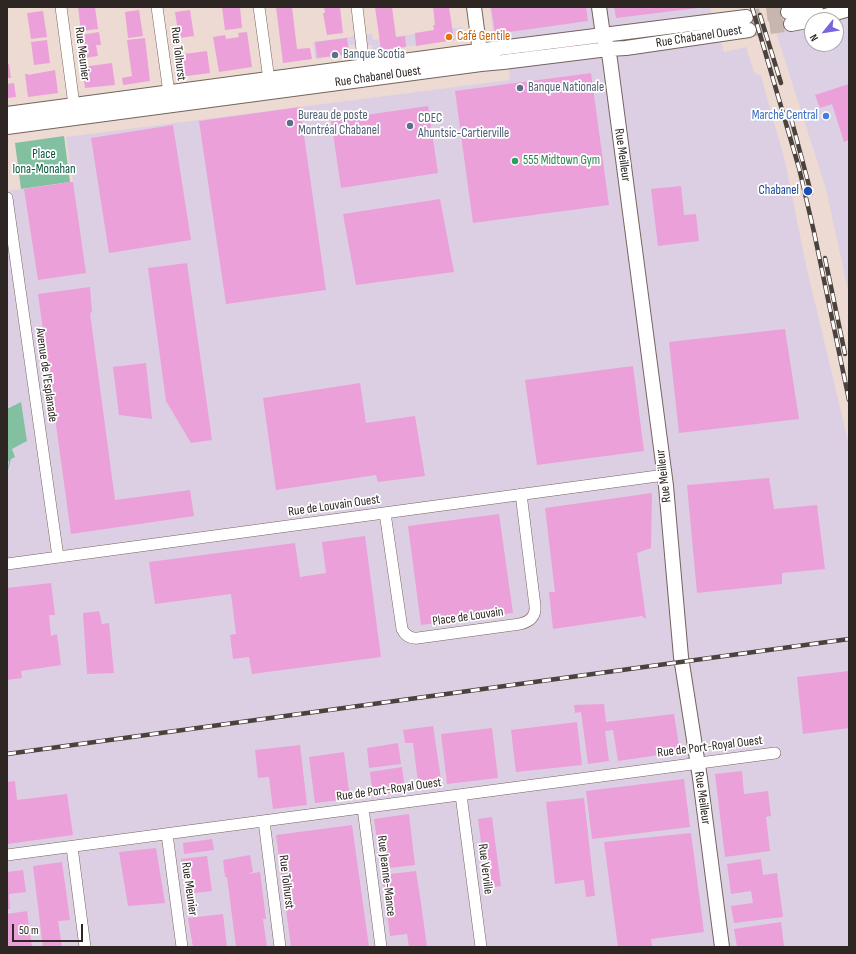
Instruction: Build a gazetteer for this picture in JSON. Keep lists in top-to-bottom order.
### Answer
{
  "streets": {
    "street": [
      "Rue Chabanel Ouest",
      "Rue Meunier",
      "Rue Tolhurst",
      "Rue Meilleur",
      "Avenue de l'Esplanade",
      "Rue de Louvain Ouest",
      "Place de Louvain",
      "Rue de Port-Royal Ouest",
      "Rue Verville",
      "Rue Jeanne-Mance"
    ]
  },
  "crossings": [
    ["Rue Chabanel Ouest", "Rue Meunier"],
    ["Rue Chabanel Ouest", "Rue Tolhurst"],
    ["Rue Chabanel Ouest", "Rue Meilleur"],
    ["Rue Meunier", "Rue de Port-Royal Ouest"],
    ["Rue Tolhurst", "Rue de Port-Royal Ouest"],
    ["Rue Meilleur", "Rue de Louvain Ouest"],
    ["Rue Meilleur", "Rue de Port-Royal Ouest"],
    ["Avenue de l'Esplanade", "Rue de Louvain Ouest"],
    ["Rue de Louvain Ouest", "Place de Louvain"],
    ["Rue de Port-Royal Ouest", "Rue Verville"],
    ["Rue de Port-Royal Ouest", "Rue Jeanne-Mance"]
  ],
  "parks": ["Place Iona-Monahan"],
  "places": [
    "Café Gentile",
    "Banque Scotia",
    "Banque Nationale",
    "Marché Central",
    "Bureau de poste Montréal Chabanel",
    "CDEC Ahuntsic-Cartierville",
    "555 Midtown Gym",
    "Chabanel"
  ],
  "scale_bar": "50 m",
  "north": "bottom left"
}
